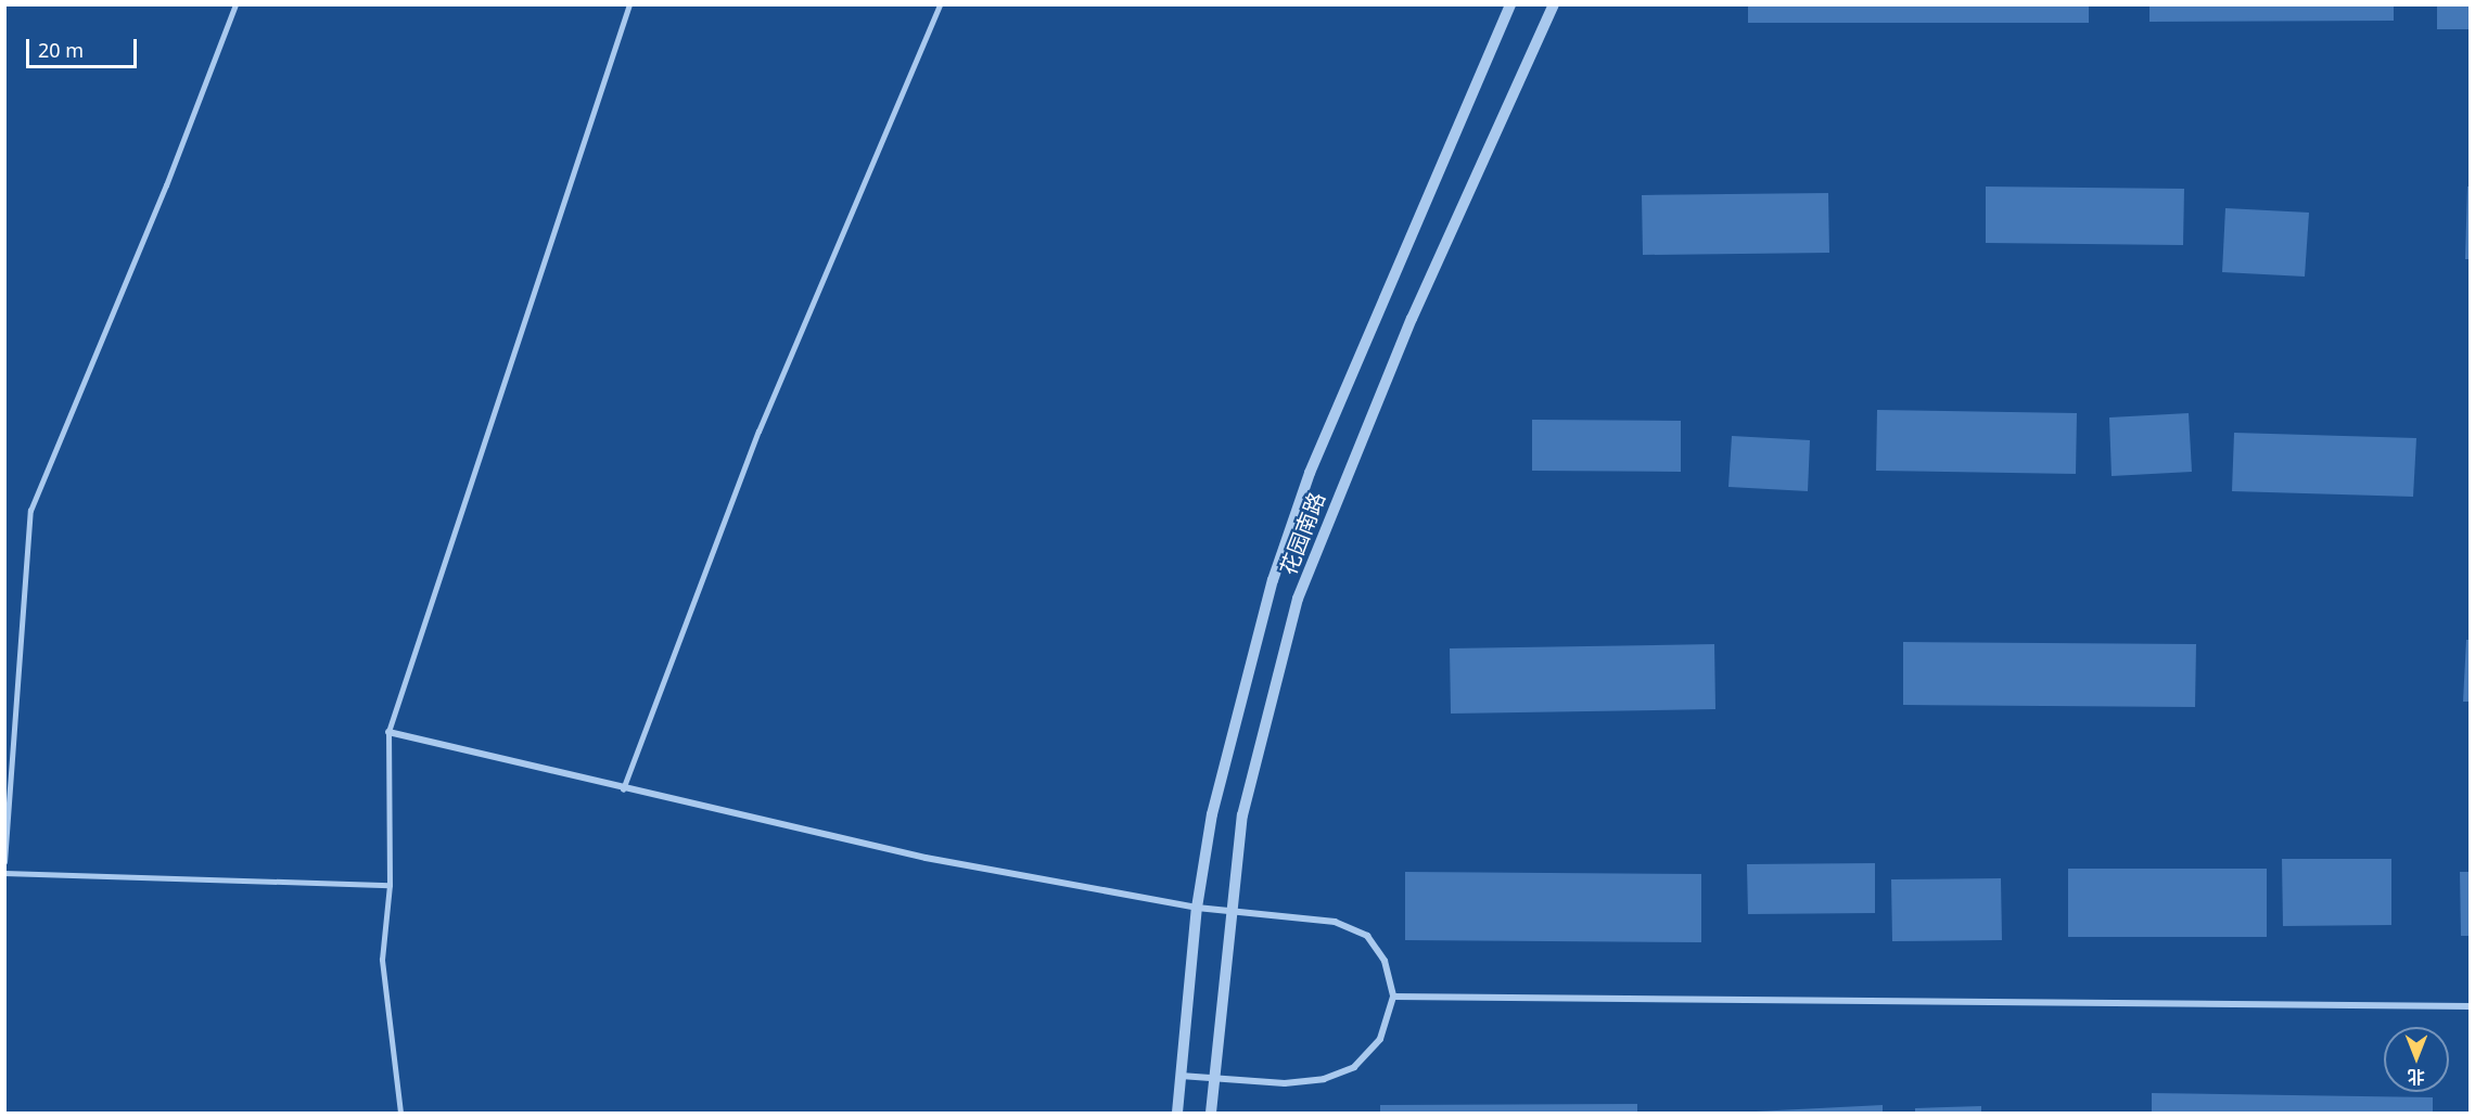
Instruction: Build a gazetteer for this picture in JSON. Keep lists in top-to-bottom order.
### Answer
{
  "streets": {
    "street": ["花园南路"]
  },
  "scale_bar": "20 m",
  "north": "bottom"
}
